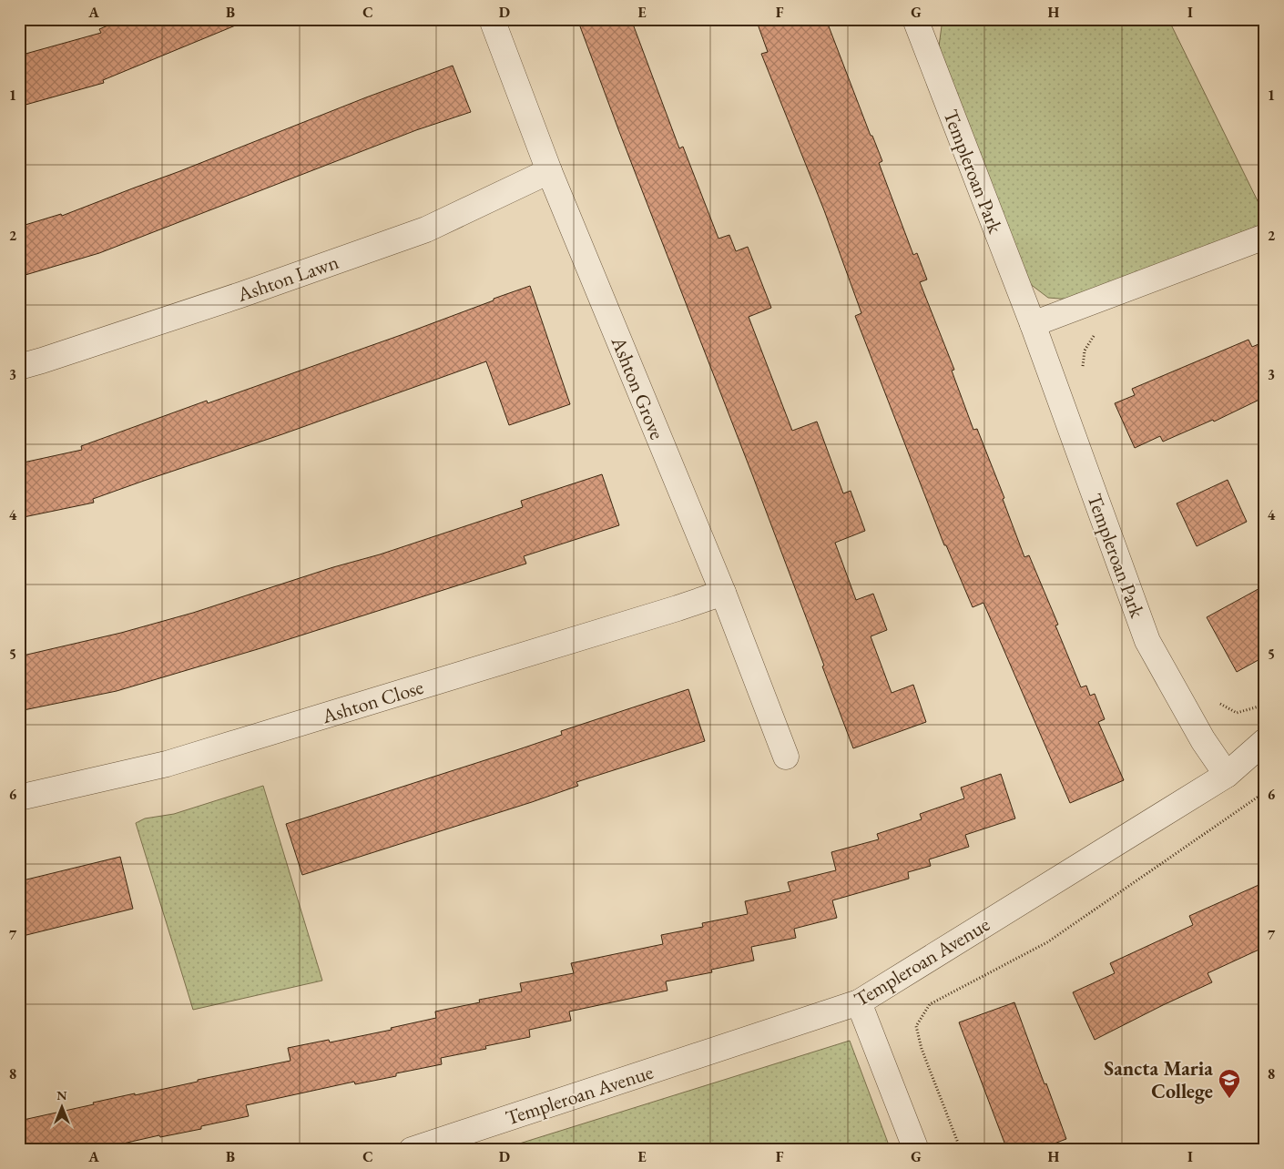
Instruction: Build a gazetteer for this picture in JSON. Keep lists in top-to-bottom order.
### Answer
{
  "streets": {
    "street": [
      "Templeroan Park",
      "Ashton Lawn",
      "Ashton Grove",
      "Ashton Close",
      "Templeroan Avenue"
    ]
  },
  "crossings": [
    ["Templeroan Park", "Templeroan Avenue"],
    ["Ashton Lawn", "Ashton Grove"],
    ["Ashton Grove", "Ashton Close"]
  ],
  "places": {
    "school or university": ["Sancta Maria College"]
  },
  "north": "top",
  "grid": {
    "columns": [
      "A",
      "B",
      "C",
      "D",
      "E",
      "F",
      "G",
      "H",
      "I"
    ],
    "rows": [
      "1",
      "2",
      "3",
      "4",
      "5",
      "6",
      "7",
      "8"
    ]
  }
}
